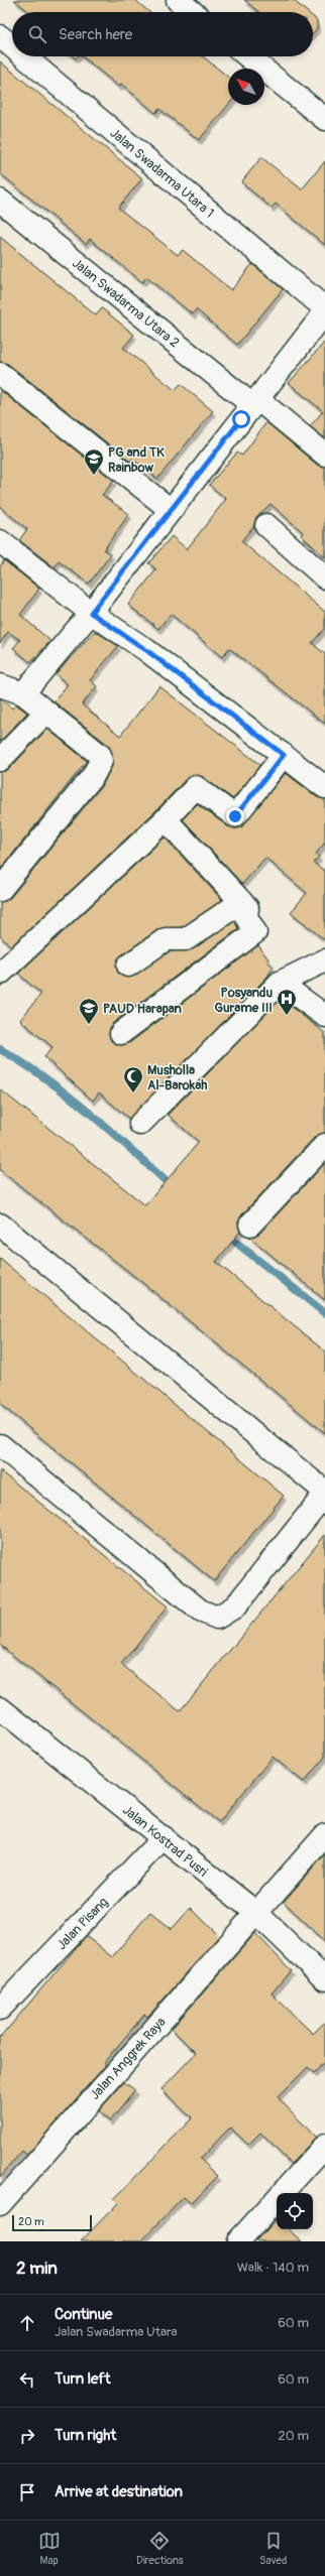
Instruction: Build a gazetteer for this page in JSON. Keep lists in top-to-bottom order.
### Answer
{
  "streets": {
    "street": [
      "Jalan Swadarma Utara 1",
      "Jalan Swadarma Utara 2",
      "Jalan Kostrad Pusri",
      "Jalan Pisang",
      "Jalan Anggrek Raya"
    ]
  },
  "crossings": [
    ["Jalan Kostrad Pusri", "Jalan Pisang"],
    ["Jalan Kostrad Pusri", "Jalan Anggrek Raya"]
  ],
  "places": {
    "school or university": ["PG and TK Rainbow", "PAUD Harapan"],
    "hospital": ["Posyandu Gurame III"],
    "mosque": ["Musholla Al-Barokah"]
  },
  "scale_bar": "20 m",
  "north": "top left",
  "page": {
    "search": "Search here",
    "scale": "20 m",
    "heading": ["2 min", "Walk · 140 m"],
    "list": [
      ["Continue", "Jalan Swadarma Utara", "60 m"],
      ["Turn left", "60 m"],
      ["Turn right", "20 m"],
      "Arrive at destination"
    ],
    "nav": ["Map", "Directions", "Saved"]
  }
}
